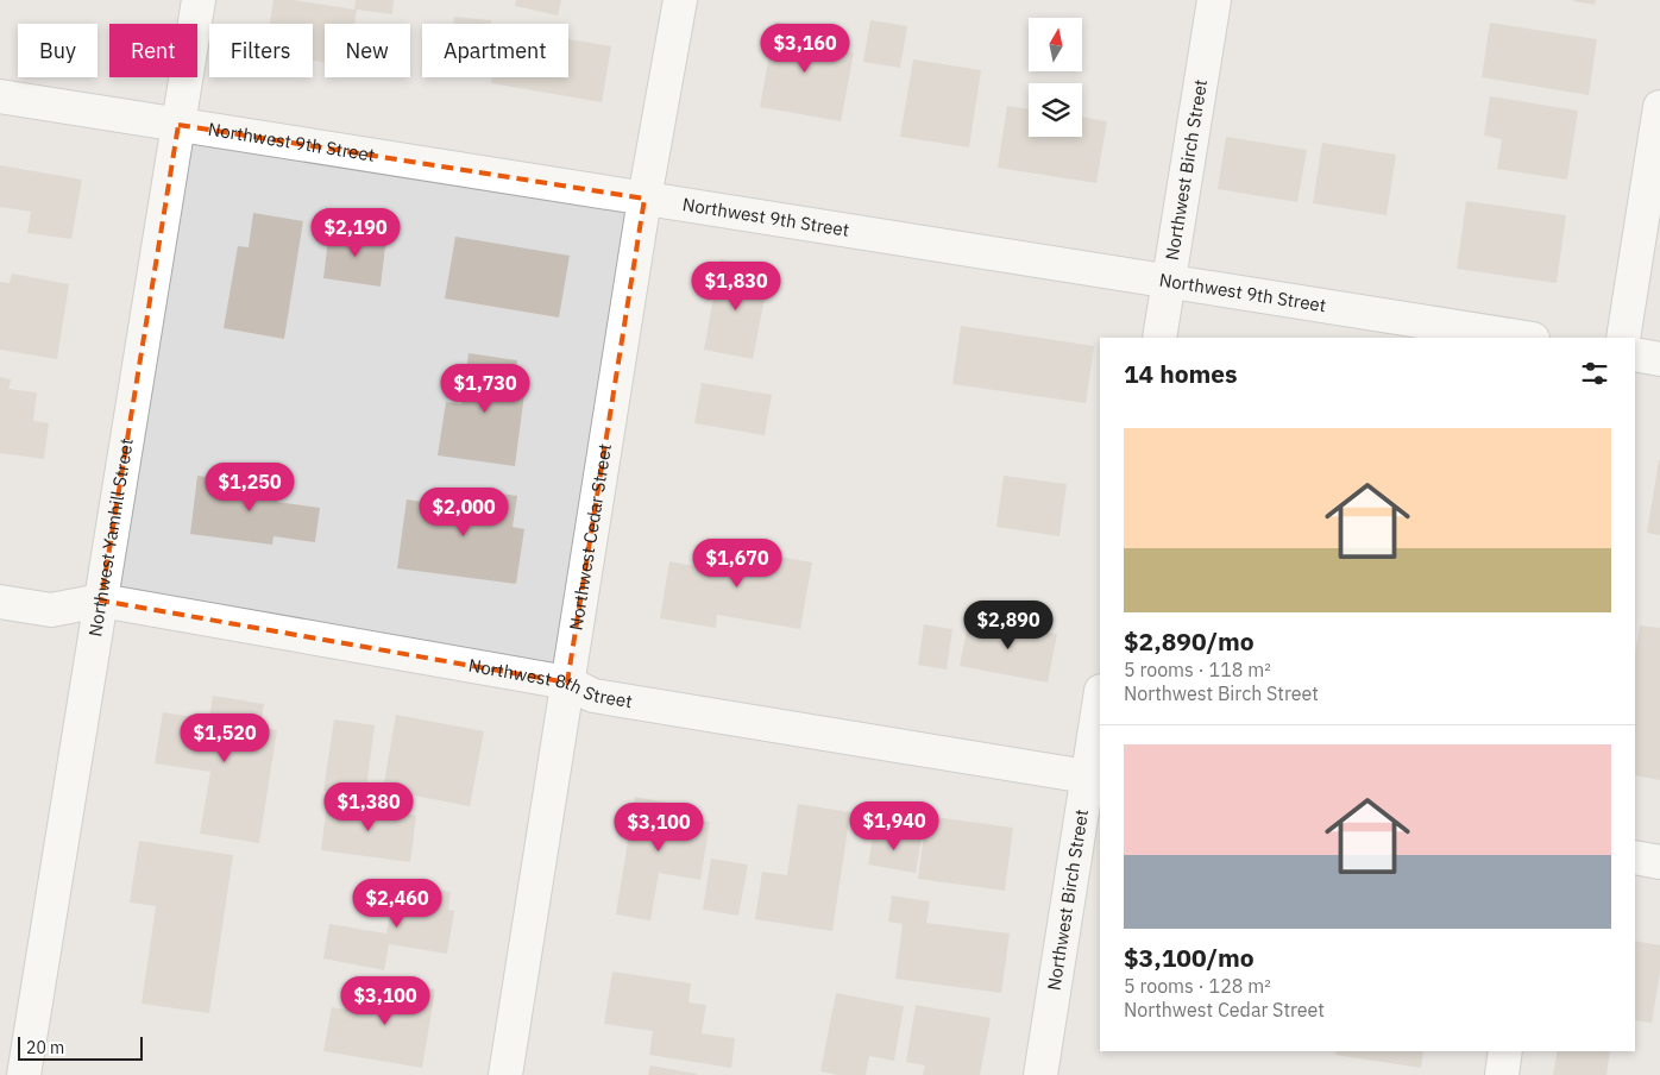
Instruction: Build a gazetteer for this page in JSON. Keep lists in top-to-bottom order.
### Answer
{
  "streets": {
    "street": [
      "Northwest 9th Street",
      "Northwest Birch Street",
      "Northwest Yamhill Street",
      "Northwest Cedar Street",
      "Northwest 8th Street"
    ]
  },
  "crossings": [
    ["Northwest 9th Street", "Northwest Birch Street"],
    ["Northwest 9th Street", "Northwest Yamhill Street"],
    ["Northwest 9th Street", "Northwest Cedar Street"],
    ["Northwest Birch Street", "Northwest 8th Street"],
    ["Northwest Yamhill Street", "Northwest 8th Street"],
    ["Northwest Cedar Street", "Northwest 8th Street"]
  ],
  "scale_bar": "20 m",
  "north": "top",
  "page": {
    "price": [
      "$3,160",
      "$2,190",
      "$1,830",
      "$1,730",
      "$1,250",
      "$2,000",
      "$1,670",
      "$2,890",
      "$1,520",
      "$1,380",
      "$1,940",
      "$3,100",
      "$2,460",
      "$3,100"
    ],
    "chip": [
      "Buy",
      "Rent",
      "Filters",
      "New",
      "Apartment"
    ],
    "heading": "14 homes",
    "list": [
      {
        "name": "$2,890/mo",
        "note": "5 rooms · 118 m² · Northwest Birch Street"
      },
      {
        "name": "$3,100/mo",
        "note": "5 rooms · 128 m² · Northwest Cedar Street"
      }
    ],
    "scale": "20 m"
  }
}
